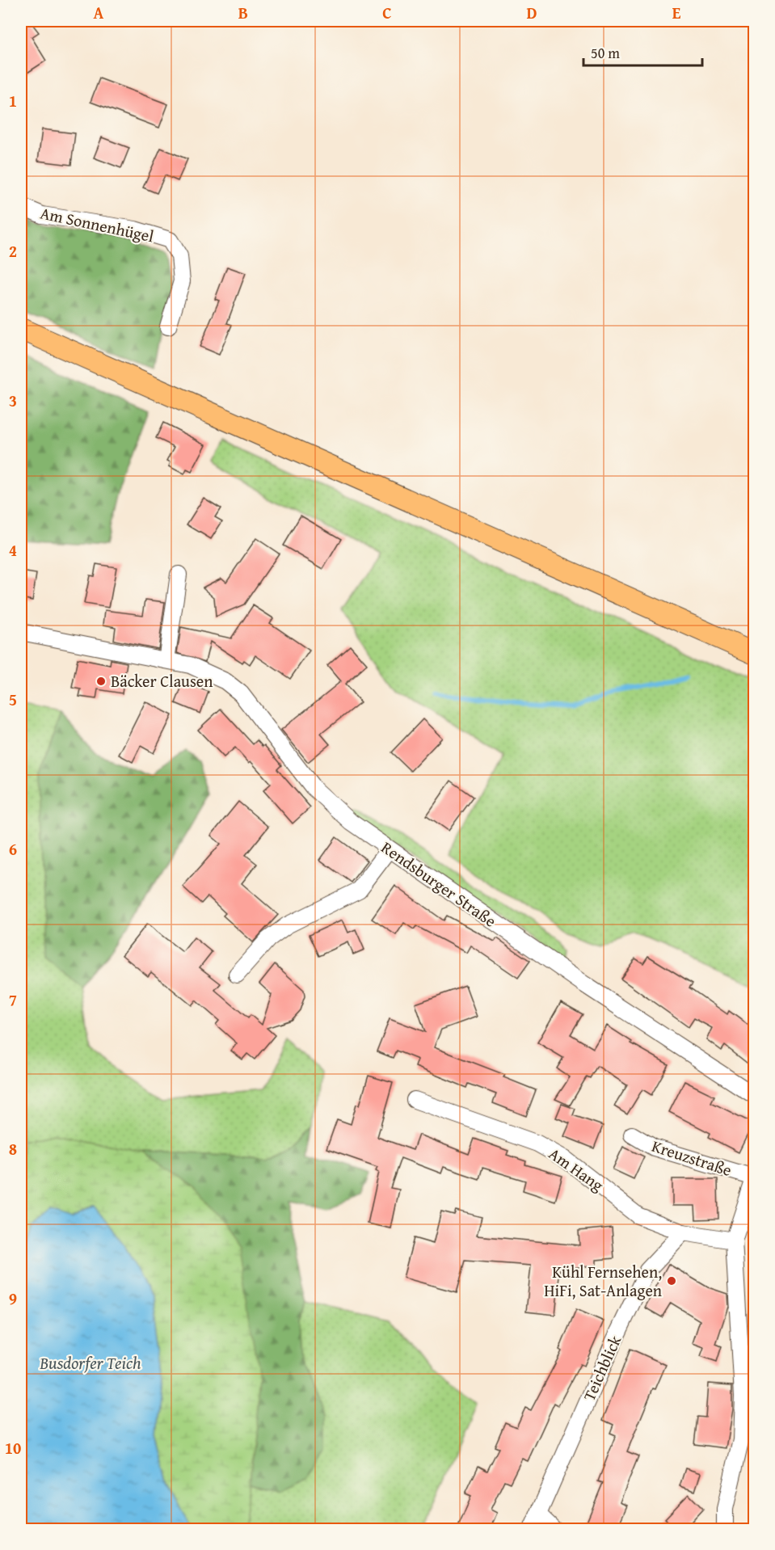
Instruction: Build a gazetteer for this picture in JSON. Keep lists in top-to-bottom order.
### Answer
{
  "streets": {
    "street": [
      "Am Sonnenhügel",
      "Rendsburger Straße",
      "Kreuzstraße",
      "Am Hang",
      "Teichblick"
    ]
  },
  "crossings": [
    ["Kreuzstraße", "Am Hang"],
    ["Am Hang", "Teichblick"]
  ],
  "water": ["Busdorfer Teich"],
  "places": ["Bäcker Clausen", "Kühl Fernsehen, HiFi, Sat-Anlagen"],
  "scale_bar": "50 m",
  "grid": {
    "columns": [
      "A",
      "B",
      "C",
      "D",
      "E"
    ],
    "rows": [
      "1",
      "2",
      "3",
      "4",
      "5",
      "6",
      "7",
      "8",
      "9",
      "10"
    ]
  }
}
